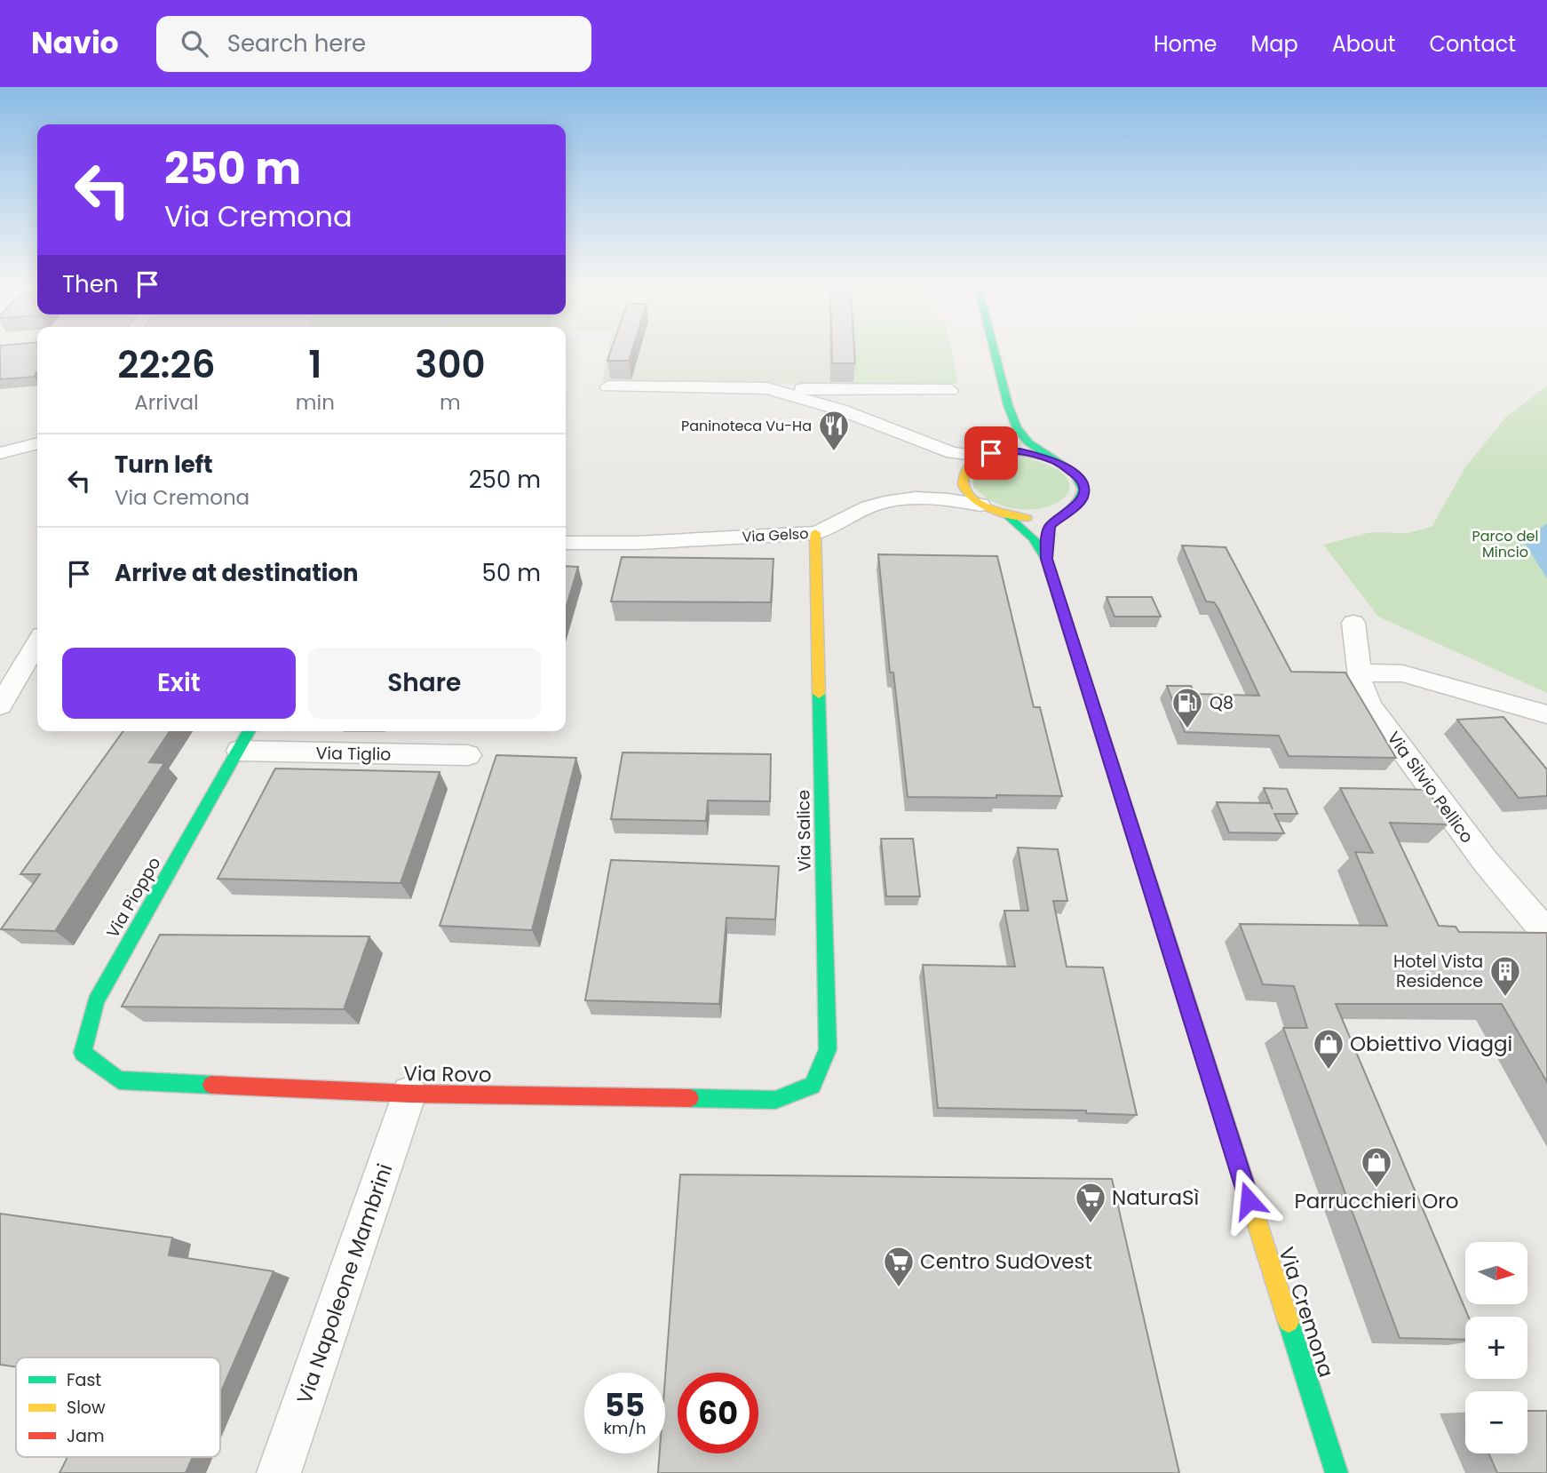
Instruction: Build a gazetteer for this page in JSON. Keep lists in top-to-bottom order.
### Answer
{
  "streets": {
    "main road": [
      "Via Salice",
      "Via Pioppo",
      "Via Rovo",
      "Via Cremona"
    ],
    "street": [
      "Via Gelso",
      "Via Tiglio",
      "Via Silvio Pellico",
      "Via Napoleone Mambrini"
    ]
  },
  "crossings": [
    ["Via Gelso", "Via Salice"],
    ["Via Gelso", "Via Cremona"],
    ["Via Tiglio", "Via Pioppo"],
    ["Via Salice", "Via Rovo"],
    ["Via Pioppo", "Via Rovo"],
    ["Via Rovo", "Via Napoleone Mambrini"]
  ],
  "parks": ["Parco del Mincio"],
  "places": {
    "restaurant": ["Paninoteca Vu-Ha"],
    "fuel station": ["Q8"],
    "building": ["Hotel Vista Residence"],
    "shop": ["Obiettivo Viaggi", "Parrucchieri Oro"],
    "supermarket": ["NaturaSì", "Centro SudOvest"]
  },
  "legend": ["Fast", "Slow", "Jam"],
  "north": "right",
  "page": {
    "header": "Navio",
    "search": "Search here",
    "nav": [
      "Home",
      "Map",
      "About",
      "Contact"
    ],
    "turn": ["250 m", "Via Cremona"],
    "then": "Then",
    "eta": [
      "22:26",
      "Arrival",
      "1",
      "min",
      "300",
      "m"
    ],
    "list": [
      {
        "name": "Turn left",
        "note": "Via Cremona",
        "value": "250 m"
      },
      {
        "name": "Arrive at destination",
        "value": "50 m"
      }
    ],
    "buttons": ["Exit", "Share"],
    "map_buttons": ["+", "−"],
    "speed": "55 km/h",
    "limit": "60"
  }
}
